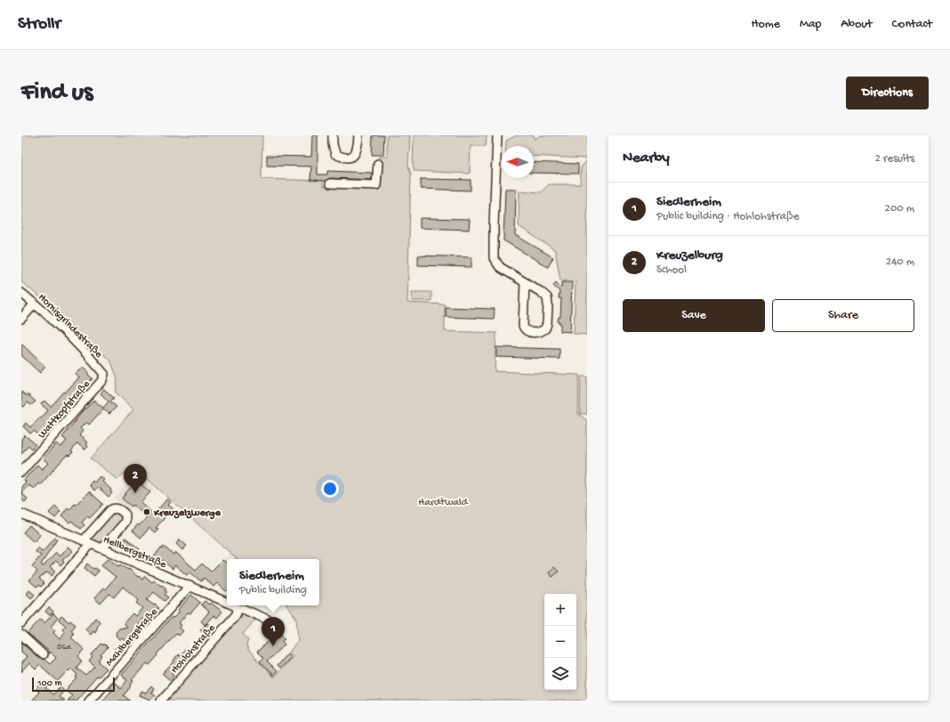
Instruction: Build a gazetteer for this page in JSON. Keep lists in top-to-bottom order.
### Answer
{
  "streets": {
    "street": [
      "Hornisgrindestraße",
      "Wattkopfstraße",
      "Hellbergstraße",
      "Mahlbergstraße",
      "Hohlohstraße"
    ]
  },
  "crossings": [
    ["Hornisgrindestraße", "Wattkopfstraße"],
    ["Hellbergstraße", "Mahlbergstraße"],
    ["Hellbergstraße", "Hohlohstraße"]
  ],
  "parks": ["Hardtwald"],
  "places": ["Kreuzelzwerge"],
  "house_numbers": ["56a"],
  "scale_bar": "100 m",
  "north": "left",
  "page": {
    "header": "Strollr",
    "nav": [
      "Home",
      "Map",
      "About",
      "Contact"
    ],
    "buttons": [
      "Directions",
      ["Save", "Share"]
    ],
    "title": "Find us",
    "heading": ["Nearby", "2 results"],
    "list": [
      {
        "mark": "1",
        "name": "Siedlerheim",
        "note": "Public building · Hohlohstraße",
        "value": "200 m"
      },
      {
        "mark": "2",
        "name": "Kreuzelburg",
        "note": "School",
        "value": "240 m"
      }
    ],
    "pins": ["2", "1"],
    "popup": ["Siedlerheim", "Public building"],
    "map_buttons": ["+", "−"],
    "scale": "100 m"
  }
}
